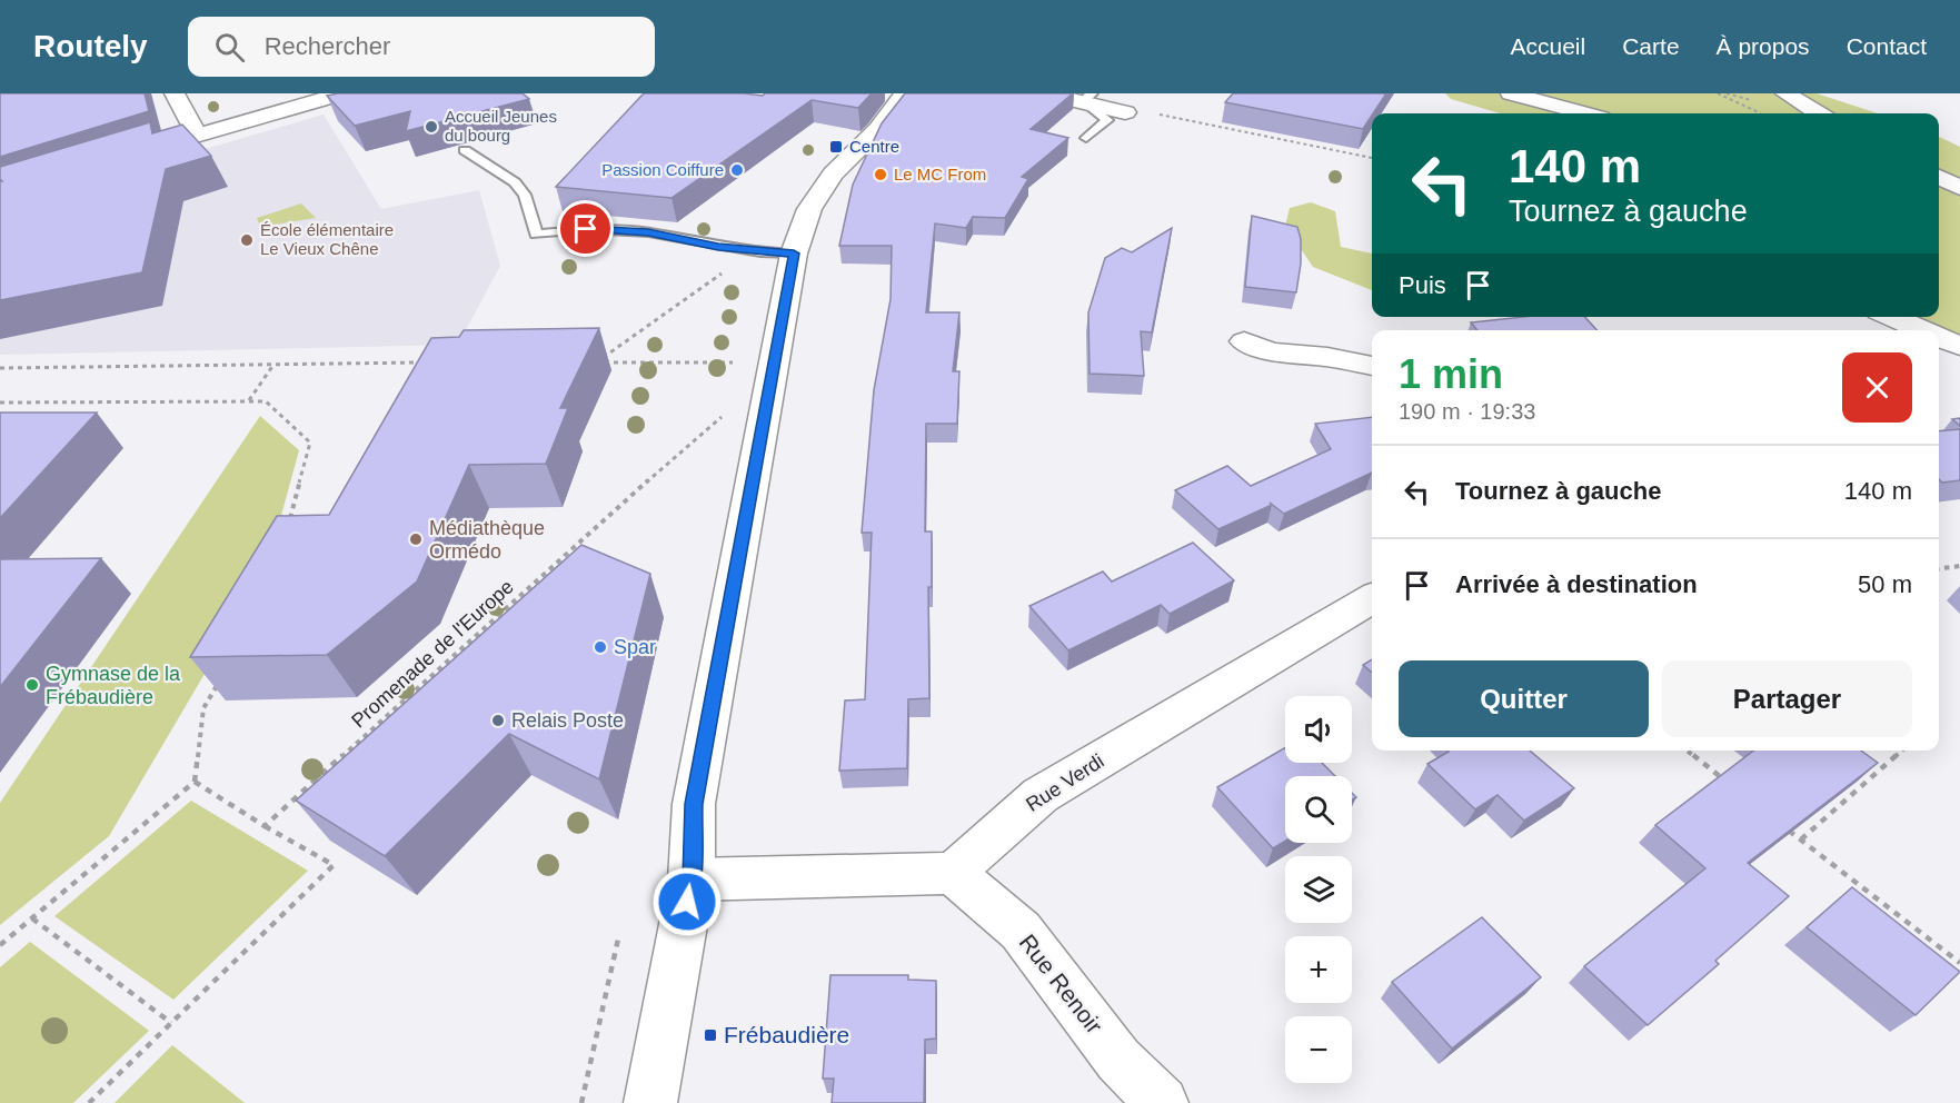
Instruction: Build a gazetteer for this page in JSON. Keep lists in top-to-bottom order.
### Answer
{
  "streets": {
    "street": ["Rue Verdi", "Rue Renoir"],
    "path": ["Promenade de l'Europe"]
  },
  "crossings": [
    ["Rue Verdi", "Rue Renoir"]
  ],
  "places": {
    "other": [
      "Accueil Jeunes du bourg",
      "Passion Coiffure",
      "Le MC From",
      "École élémentaire Le Vieux Chêne",
      "Médiathèque Ormédo",
      "Spar",
      "Gymnase de la Frébaudière",
      "Relais Poste"
    ],
    "transit": ["Centre", "Frébaudière"]
  },
  "page": {
    "header": "Routely",
    "search": "Rechercher",
    "nav": [
      "Accueil",
      "Carte",
      "À propos",
      "Contact"
    ],
    "turn": ["140 m", "Tournez à gauche"],
    "then": "Puis",
    "heading": ["1 min", "190 m · 19:33"],
    "list": [
      {
        "name": "Tournez à gauche",
        "value": "140 m"
      },
      {
        "name": "Arrivée à destination",
        "value": "50 m"
      }
    ],
    "buttons": ["Quitter", "Partager"],
    "map_buttons": ["+", "−"]
  }
}
